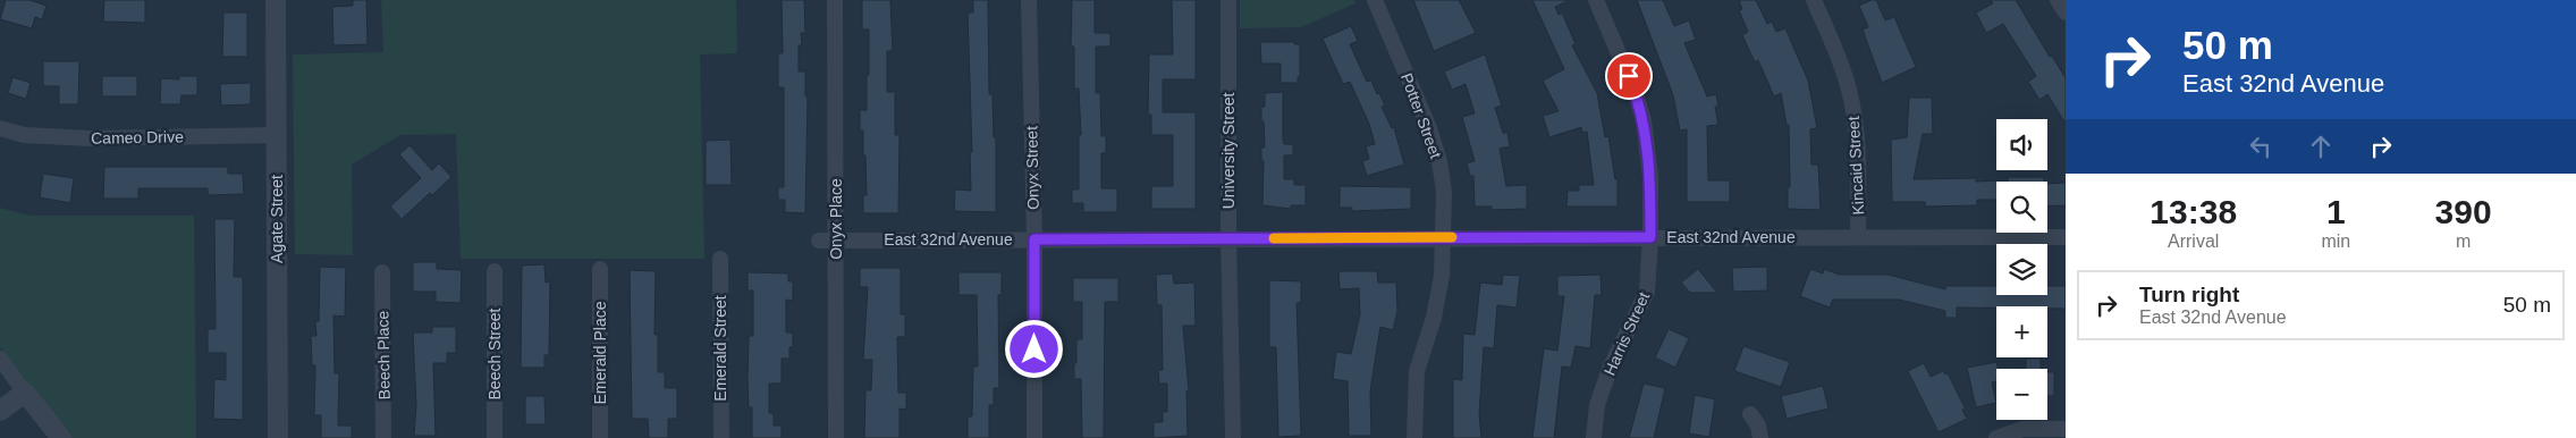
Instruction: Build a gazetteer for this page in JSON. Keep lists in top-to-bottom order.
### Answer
{
  "streets": {
    "street": [
      "Potter Street",
      "Cameo Drive",
      "University Street",
      "Kincaid Street",
      "Onyx Street",
      "Agate Street",
      "Onyx Place",
      "East 32nd Avenue",
      "Harris Street",
      "Emerald Street",
      "Emerald Place",
      "Beech Street",
      "Beech Place"
    ]
  },
  "crossings": [
    ["Potter Street", "East 32nd Avenue"],
    ["Cameo Drive", "Agate Street"],
    ["University Street", "East 32nd Avenue"],
    ["Kincaid Street", "East 32nd Avenue"],
    ["Onyx Street", "East 32nd Avenue"],
    ["Onyx Place", "East 32nd Avenue"],
    ["East 32nd Avenue", "Harris Street"]
  ],
  "page": {
    "turn": ["50 m", "East 32nd Avenue"],
    "map_buttons": ["+", "−"],
    "eta": [
      "13:38",
      "Arrival",
      "1",
      "min",
      "390",
      "m"
    ],
    "list": [
      {
        "name": "Turn right",
        "note": "East 32nd Avenue",
        "value": "50 m"
      }
    ]
  }
}
